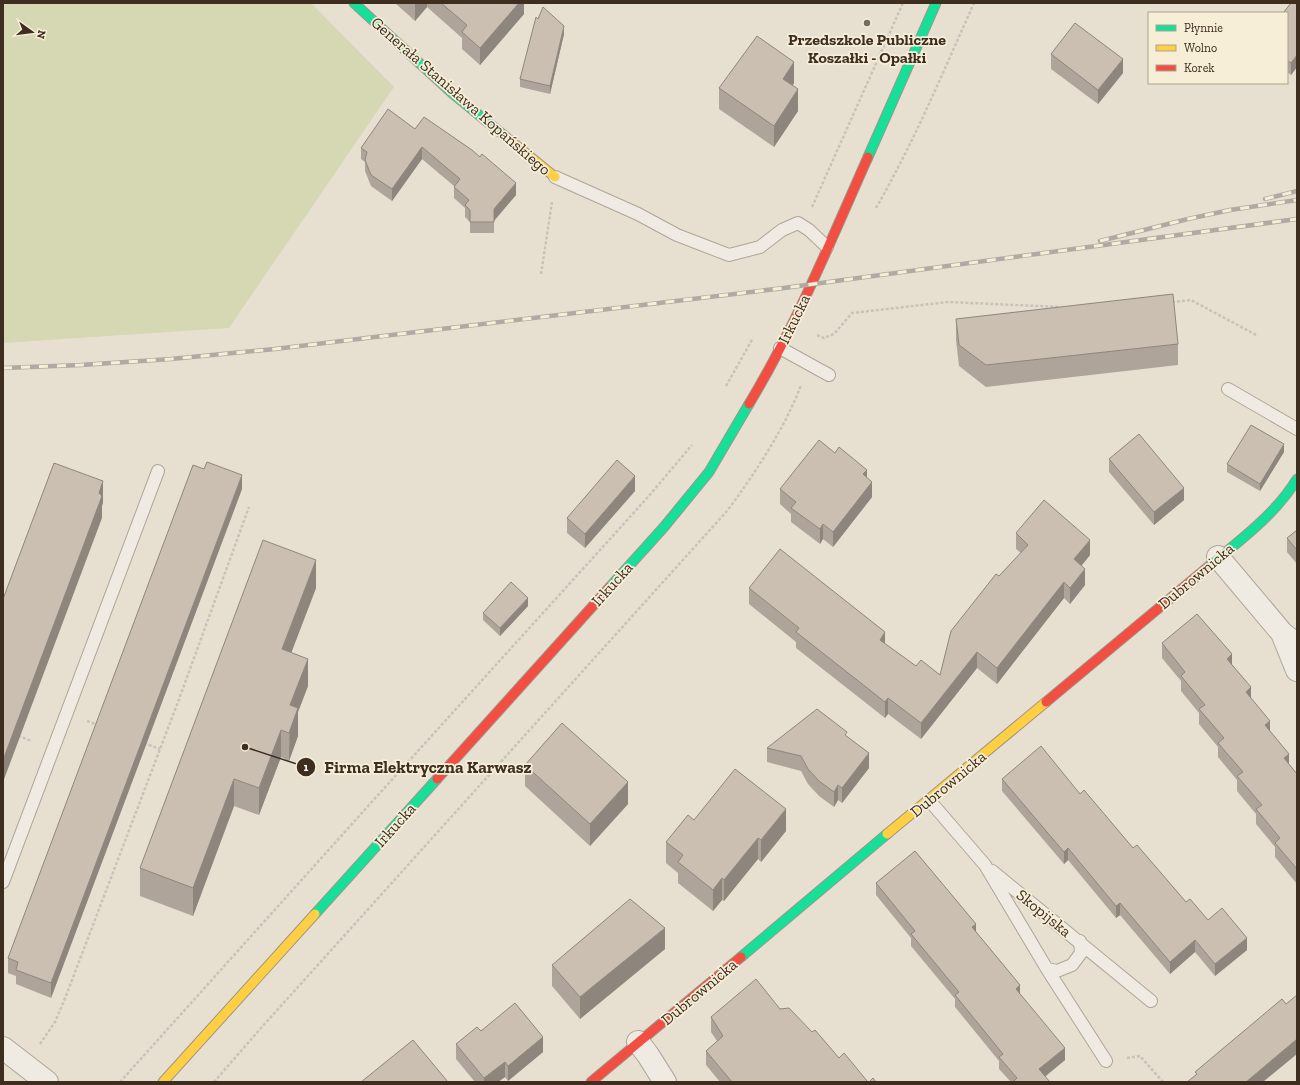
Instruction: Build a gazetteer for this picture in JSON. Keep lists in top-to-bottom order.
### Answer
{
  "streets": {
    "street": ["Generała Stanisława Kopańskiego", "Irkucka", "Dubrownicka"],
    "lane": ["Skopijska"]
  },
  "crossings": [
    ["Generała Stanisława Kopańskiego", "Irkucka"],
    ["Dubrownicka", "Skopijska"]
  ],
  "places": ["Przedszkole Publiczne Koszałki - Opałki", "Firma Elektryczna Karwasz"],
  "legend": ["Płynnie", "Wolno", "Korek"],
  "north": "right"
}
